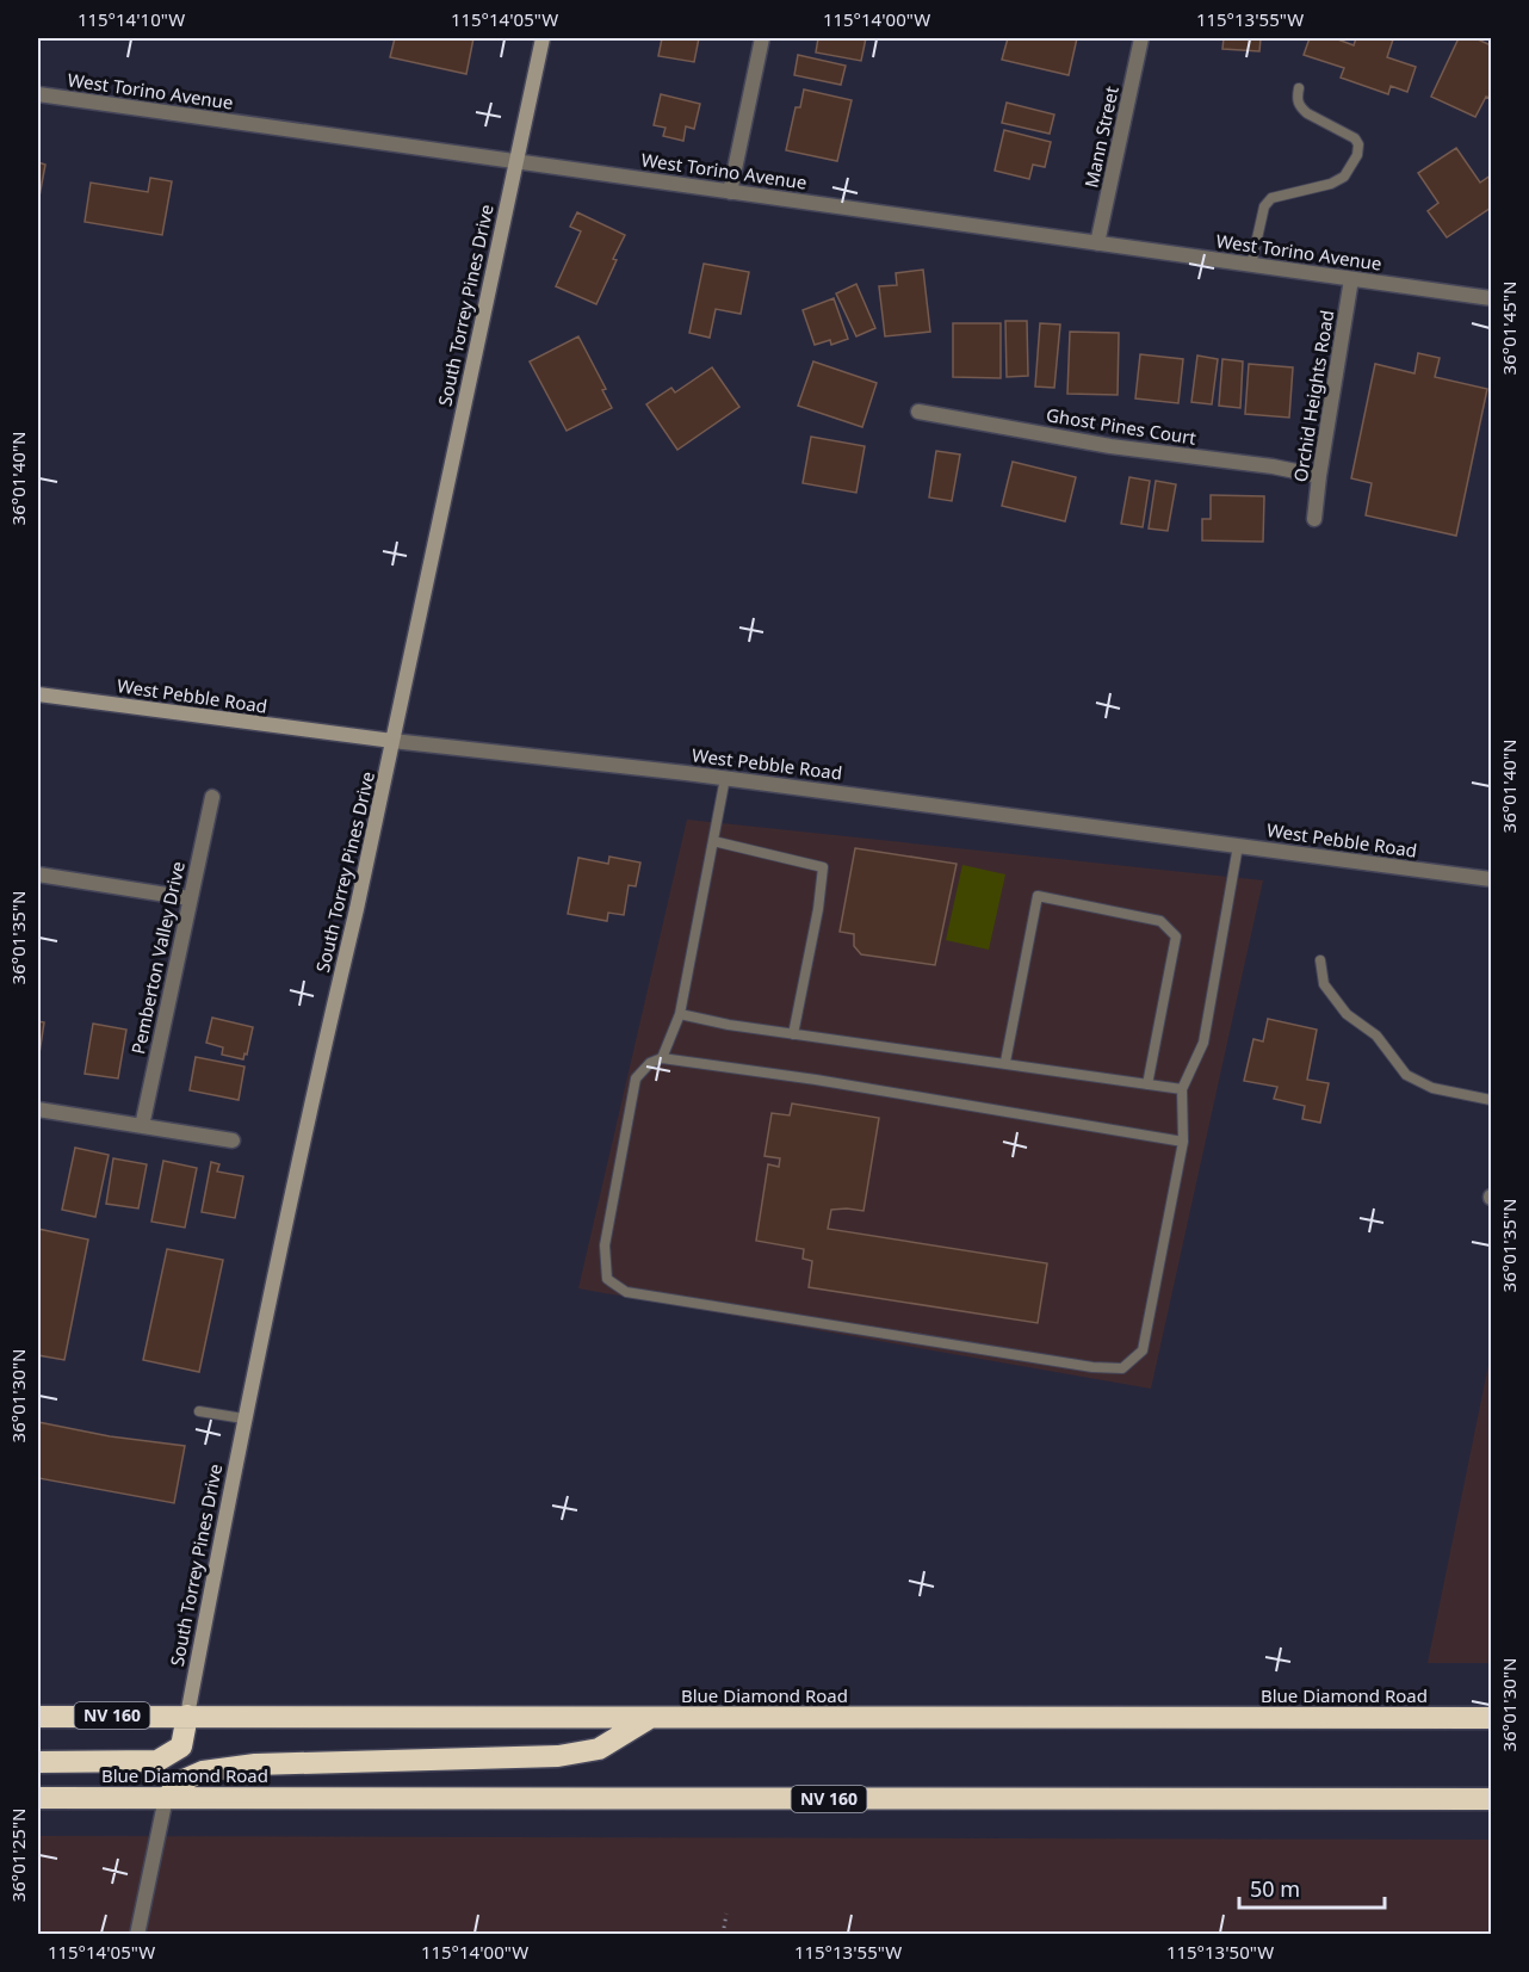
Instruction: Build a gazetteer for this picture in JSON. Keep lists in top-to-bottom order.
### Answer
{
  "streets": {
    "highway": ["Blue Diamond Road", "NV 160"],
    "street": [
      "West Torino Avenue",
      "Mann Street",
      "South Torrey Pines Drive",
      "Orchid Heights Road",
      "Ghost Pines Court",
      "West Pebble Road",
      "Pemberton Valley Drive"
    ]
  },
  "crossings": [
    ["West Torino Avenue", "Mann Street"],
    ["West Torino Avenue", "South Torrey Pines Drive"],
    ["West Torino Avenue", "Orchid Heights Road"],
    ["South Torrey Pines Drive", "West Pebble Road"],
    ["South Torrey Pines Drive", "Blue Diamond Road"],
    ["Orchid Heights Road", "Ghost Pines Court"]
  ],
  "scale_bar": "50 m",
  "coordinates": [
    "115°14'10\"W",
    "115°14'05\"W",
    "115°14'00\"W",
    "115°13'55\"W",
    "36°01'45\"N",
    "36°01'40\"N",
    "36°01'35\"N",
    "36°01'30\"N",
    "36°01'25\"N",
    "115°13'50\"W"
  ]
}
